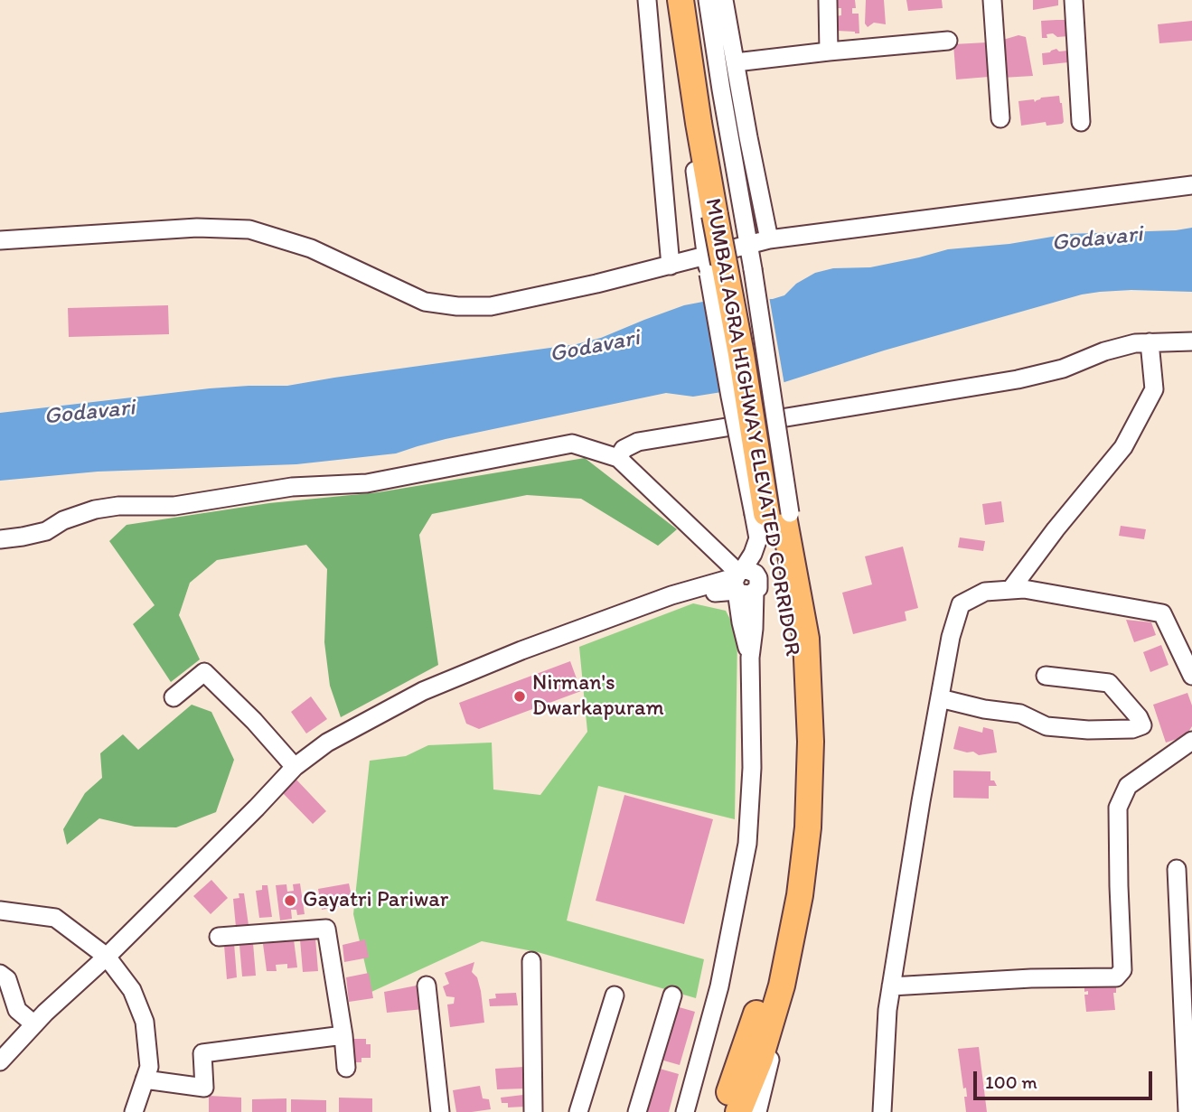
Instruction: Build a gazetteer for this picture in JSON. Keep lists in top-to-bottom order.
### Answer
{
  "streets": {
    "highway": ["MUMBAI AGRA HIGHWAY ELEVATED CORRIDOR"]
  },
  "water": ["Godavari"],
  "places": ["Nirman's Dwarkapuram", "Gayatri Pariwar"],
  "scale_bar": "100 m"
}
